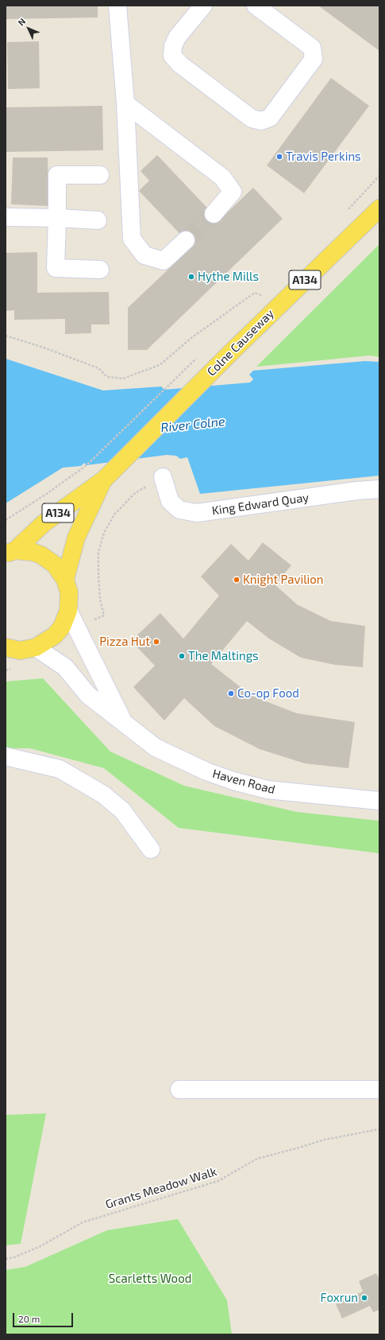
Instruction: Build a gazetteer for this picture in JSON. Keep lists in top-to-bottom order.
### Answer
{
  "streets": {
    "main road": ["A134", "Colne Causeway"],
    "street": ["King Edward Quay", "Haven Road"],
    "path": ["Grants Meadow Walk"]
  },
  "crossings": [
    ["A134", "Colne Causeway"],
    ["A134", "Haven Road"]
  ],
  "water": ["River Colne"],
  "parks": ["Scarletts Wood"],
  "places": [
    "Travis Perkins",
    "Hythe Mills",
    "Knight Pavilion",
    "Pizza Hut",
    "The Maltings",
    "Co-op Food",
    "Foxrun"
  ],
  "scale_bar": "20 m",
  "north": "top left"
}
